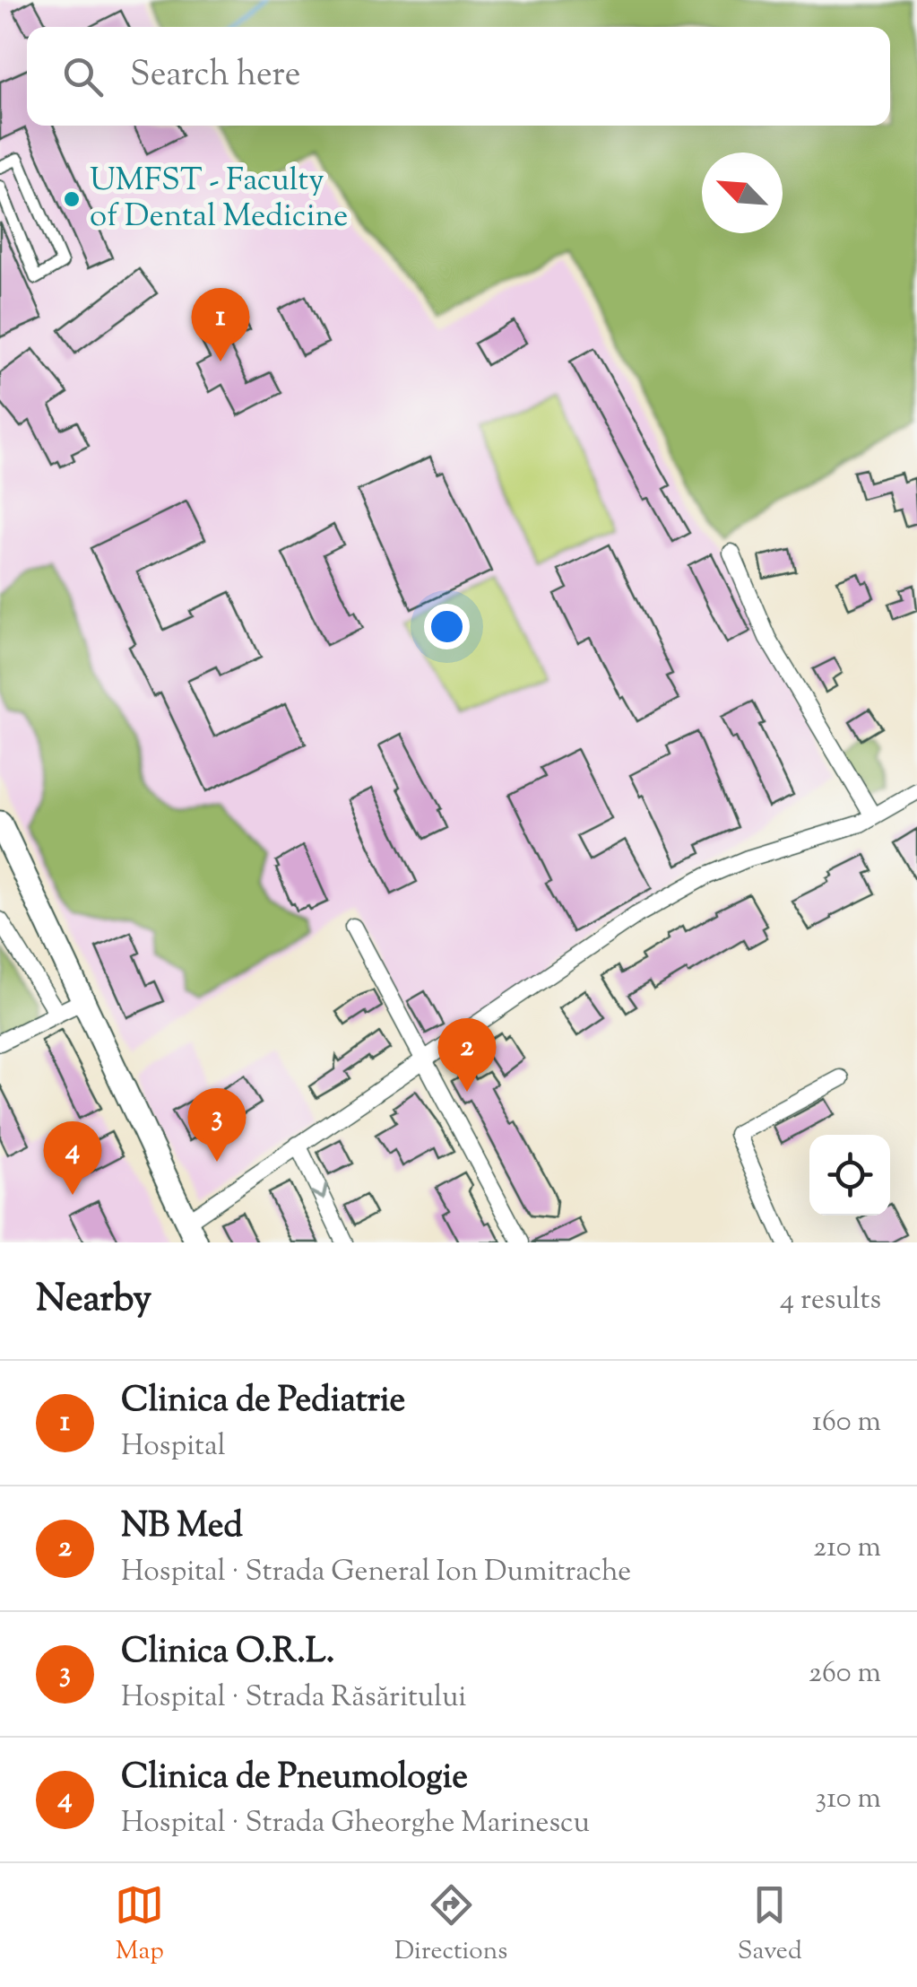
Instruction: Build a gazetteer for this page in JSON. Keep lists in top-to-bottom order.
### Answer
{
  "places": ["UMFST - Faculty of Dental Medicine"],
  "north": "top left",
  "page": {
    "search": "Search here",
    "pins": [
      "1",
      "2",
      "3",
      "4"
    ],
    "heading": ["Nearby", "4 results"],
    "list": [
      {
        "mark": "1",
        "name": "Clinica de Pediatrie",
        "note": "Hospital",
        "value": "160 m"
      },
      {
        "mark": "2",
        "name": "NB Med",
        "note": "Hospital · Strada General Ion Dumitrache",
        "value": "210 m"
      },
      {
        "mark": "3",
        "name": "Clinica O.R.L.",
        "note": "Hospital · Strada Răsăritului",
        "value": "260 m"
      },
      {
        "mark": "4",
        "name": "Clinica de Pneumologie",
        "note": "Hospital · Strada Gheorghe Marinescu",
        "value": "310 m"
      }
    ],
    "nav": ["Map", "Directions", "Saved"]
  }
}
